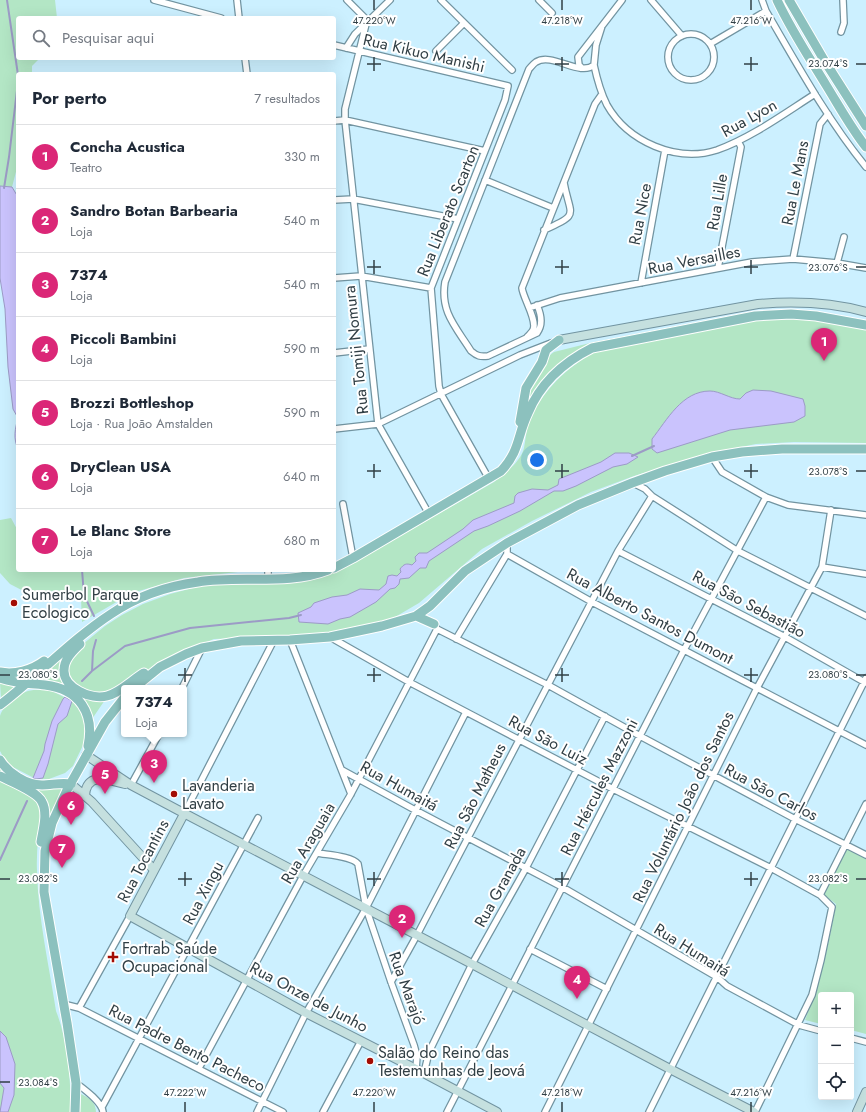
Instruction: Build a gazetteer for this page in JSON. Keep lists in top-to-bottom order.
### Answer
{
  "streets": {
    "street": [
      "Rua Kikuo Manishi",
      "Rua Lyon",
      "Rua Le Mans",
      "Rua Lille",
      "Rua Liberato Scarton",
      "Rua Nice",
      "Rua Versailles",
      "Rua Tomiji Nomura",
      "Rua São Sebastião",
      "Rua Alberto Santos Dumont",
      "Rua São Luiz",
      "Rua Humaitá",
      "Rua Hércules Mazzoni",
      "Rua São Carlos",
      "Rua São Matheus",
      "Rua Voluntário João dos Santos",
      "Rua Araguaia",
      "Rua Tocantins",
      "Rua Granada",
      "Rua Xingu",
      "Rua Marajó",
      "Rua Onze de Junho",
      "Rua Padre Bento Pacheco"
    ]
  },
  "crossings": [
    ["Rua Kikuo Manishi", "Rua Liberato Scarton"],
    ["Rua Kikuo Manishi", "Rua Tomiji Nomura"],
    ["Rua Lyon", "Rua Lille"],
    ["Rua Lyon", "Rua Nice"],
    ["Rua Le Mans", "Rua Versailles"],
    ["Rua Lille", "Rua Versailles"],
    ["Rua Nice", "Rua Versailles"],
    ["Rua São Sebastião", "Rua Hércules Mazzoni"],
    ["Rua São Sebastião", "Rua São Matheus"],
    ["Rua São Sebastião", "Rua Voluntário João dos Santos"],
    ["Rua Alberto Santos Dumont", "Rua Hércules Mazzoni"],
    ["Rua Alberto Santos Dumont", "Rua São Matheus"],
    ["Rua Alberto Santos Dumont", "Rua Voluntário João dos Santos"],
    ["Rua São Luiz", "Rua Hércules Mazzoni"],
    ["Rua São Luiz", "Rua São Matheus"],
    ["Rua São Luiz", "Rua Voluntário João dos Santos"],
    ["Rua São Luiz", "Rua Araguaia"],
    ["Rua São Luiz", "Rua Granada"],
    ["Rua Humaitá", "Rua Hércules Mazzoni"],
    ["Rua Humaitá", "Rua São Matheus"],
    ["Rua Humaitá", "Rua Voluntário João dos Santos"],
    ["Rua Humaitá", "Rua Araguaia"],
    ["Rua Humaitá", "Rua Granada"],
    ["Rua Hércules Mazzoni", "Rua São Carlos"],
    ["Rua Hércules Mazzoni", "Rua Onze de Junho"],
    ["Rua São Carlos", "Rua São Matheus"],
    ["Rua São Carlos", "Rua Voluntário João dos Santos"],
    ["Rua São Carlos", "Rua Araguaia"],
    ["Rua São Carlos", "Rua Granada"],
    ["Rua São Matheus", "Rua Marajó"],
    ["Rua Araguaia", "Rua Marajó"],
    ["Rua Araguaia", "Rua Onze de Junho"],
    ["Rua Araguaia", "Rua Padre Bento Pacheco"],
    ["Rua Tocantins", "Rua Onze de Junho"],
    ["Rua Tocantins", "Rua Padre Bento Pacheco"],
    ["Rua Granada", "Rua Onze de Junho"],
    ["Rua Xingu", "Rua Onze de Junho"],
    ["Rua Xingu", "Rua Padre Bento Pacheco"],
    ["Rua Marajó", "Rua Onze de Junho"]
  ],
  "places": {
    "other": ["Sumerbol Parque Ecologico", "Lavanderia Lavato", "Salão do Reino das Testemunhas de Jeová"],
    "health": ["Fortrab Saúde Ocupacional"]
  },
  "page": {
    "search": "Pesquisar aqui",
    "heading": ["Por perto", "7 resultados"],
    "list": [
      {
        "mark": "1",
        "name": "Concha Acustica",
        "note": "Teatro",
        "value": "330 m"
      },
      {
        "mark": "2",
        "name": "Sandro Botan Barbearia",
        "note": "Loja",
        "value": "540 m"
      },
      {
        "mark": "3",
        "name": "7374",
        "note": "Loja",
        "value": "540 m"
      },
      {
        "mark": "4",
        "name": "Piccoli Bambini",
        "note": "Loja",
        "value": "590 m"
      },
      {
        "mark": "5",
        "name": "Brozzi Bottleshop",
        "note": "Loja · Rua João Amstalden",
        "value": "590 m"
      },
      {
        "mark": "6",
        "name": "DryClean USA",
        "note": "Loja",
        "value": "640 m"
      },
      {
        "mark": "7",
        "name": "Le Blanc Store",
        "note": "Loja",
        "value": "680 m"
      }
    ],
    "pins": [
      "1",
      "3",
      "5",
      "6",
      "7",
      "2",
      "4"
    ],
    "popup": ["7374", "Loja"],
    "map_buttons": ["+", "−"]
  },
  "coordinates": [
    "47.220°W",
    "47.218°W",
    "47.216°W",
    "23.074°S",
    "23.076°S",
    "23.078°S",
    "23.080°S",
    "23.082°S",
    "23.084°S",
    "47.222°W"
  ]
}
